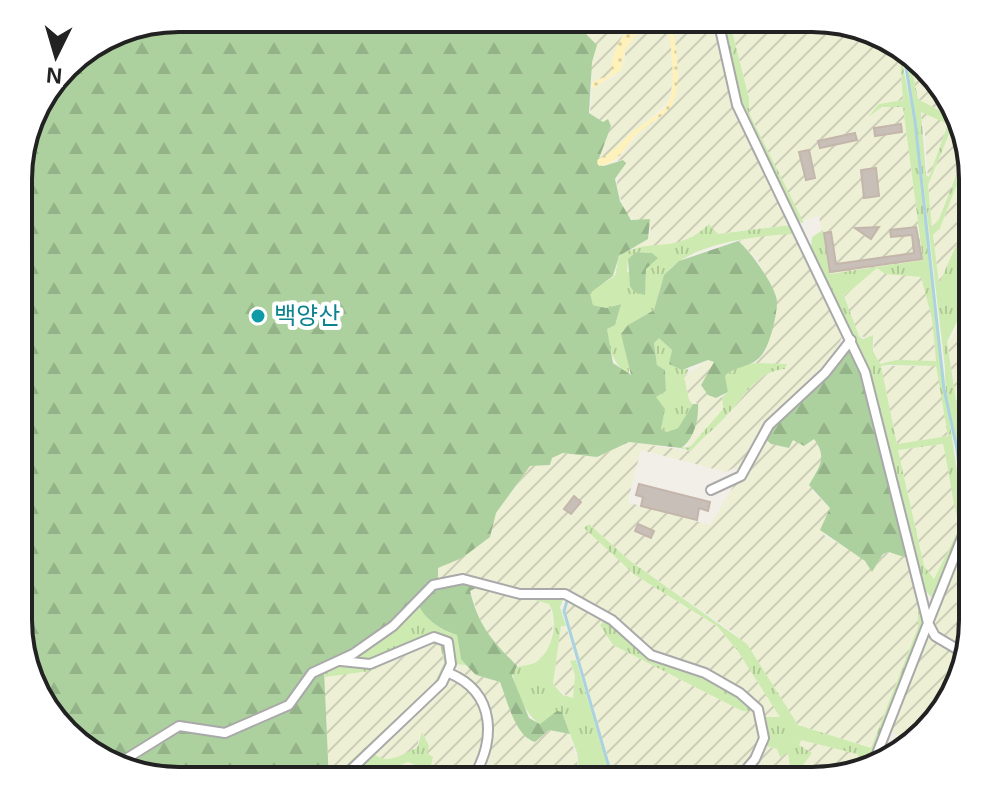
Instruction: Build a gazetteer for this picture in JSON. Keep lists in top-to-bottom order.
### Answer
{
  "places": ["백양산"],
  "north": "bottom"
}
